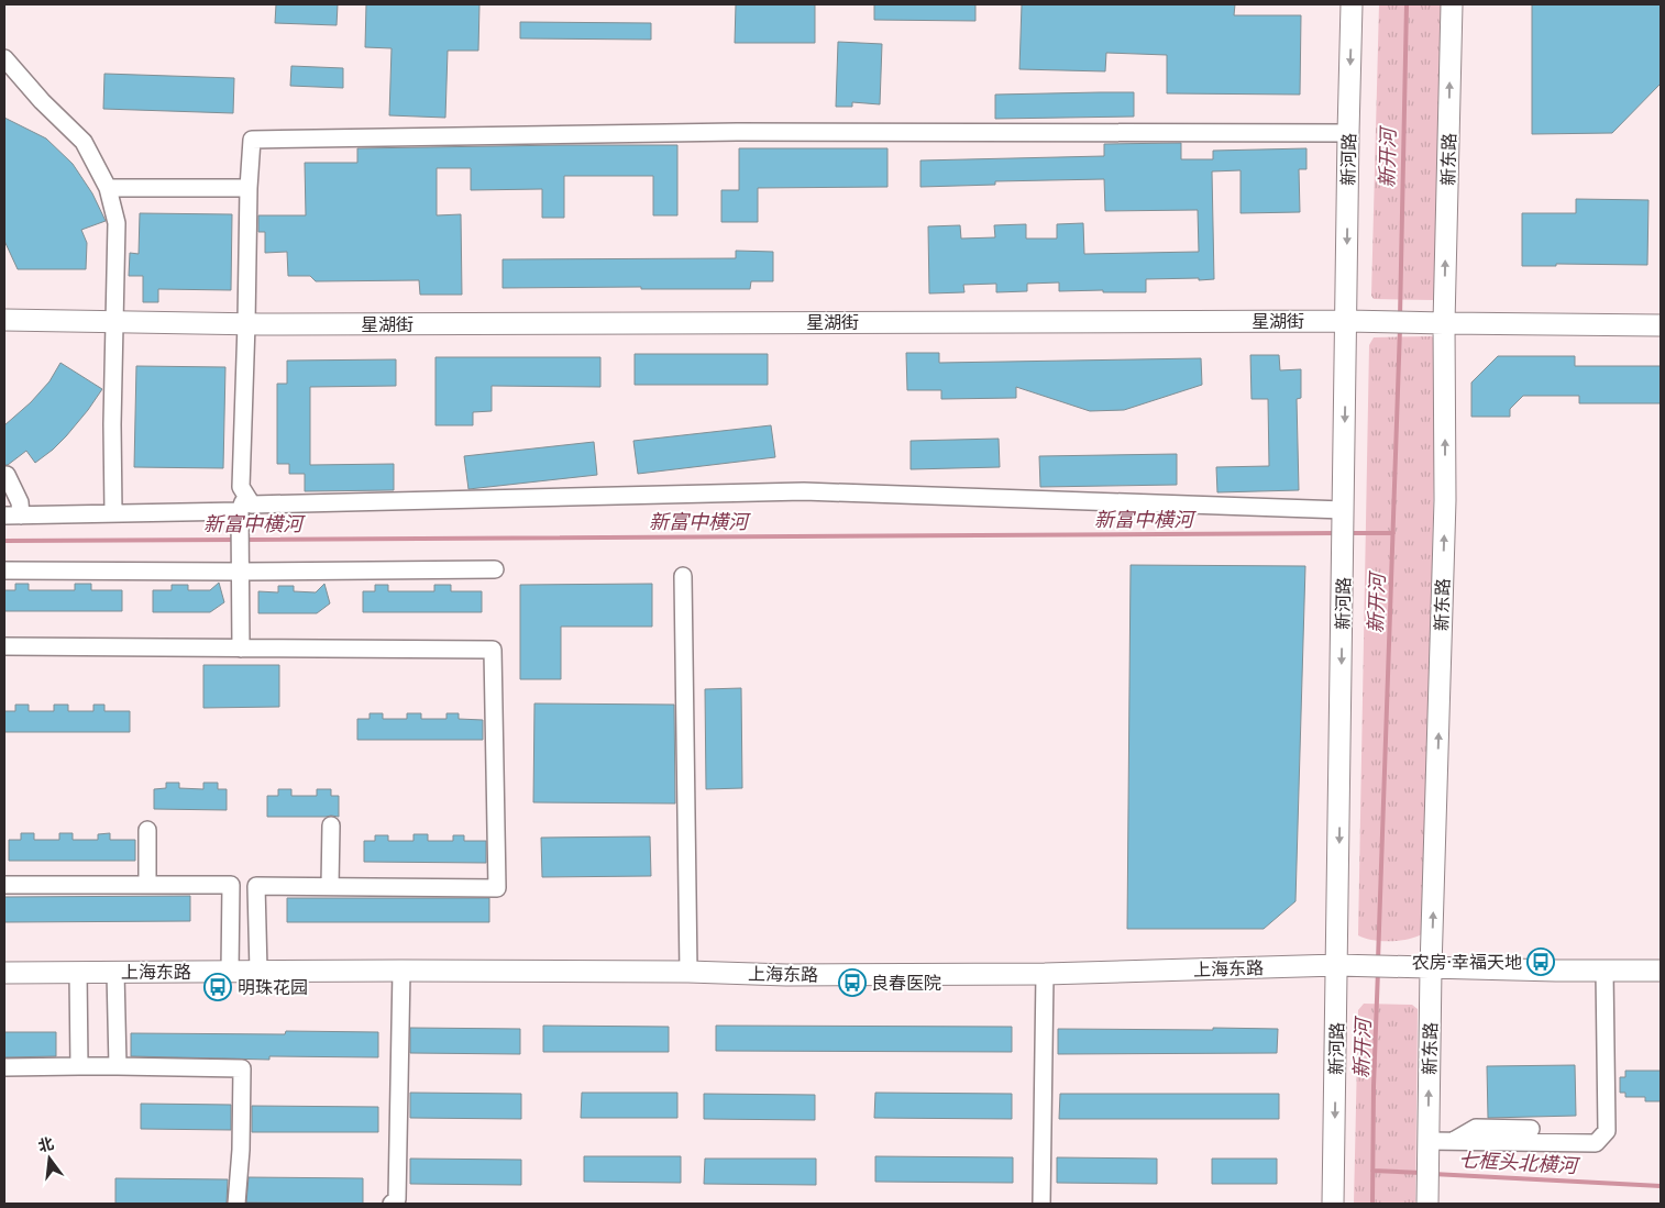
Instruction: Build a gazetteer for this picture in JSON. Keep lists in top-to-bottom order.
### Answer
{
  "streets": {
    "street": [
      "新河路",
      "新东路",
      "星湖街",
      "上海东路"
    ]
  },
  "crossings": [
    ["新河路", "星湖街"],
    ["新河路", "上海东路"],
    ["新东路", "星湖街"],
    ["新东路", "上海东路"]
  ],
  "one_way": ["新河路", "新东路"],
  "water": ["新开河", "新富中横河", "七框头北横河"],
  "places": {
    "bus stop": ["农房·幸福天地", "良春医院", "明珠花园"]
  },
  "north": "top"
}
